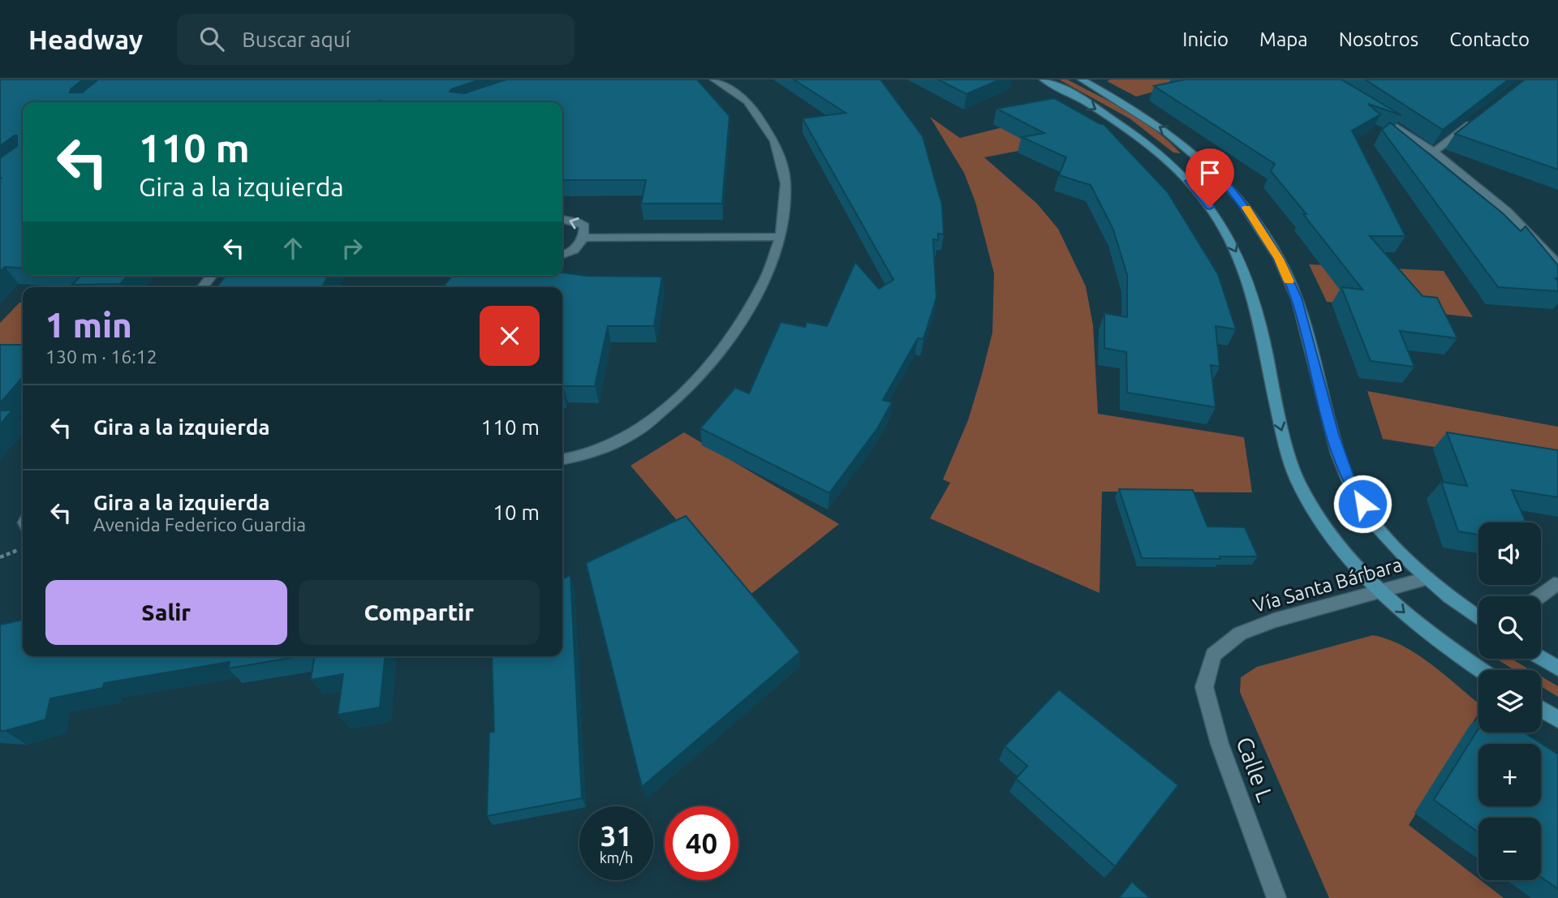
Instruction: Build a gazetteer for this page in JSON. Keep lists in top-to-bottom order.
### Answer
{
  "streets": {
    "street": ["Vía Santa Bárbara", "Calle L"]
  },
  "crossings": [
    ["Vía Santa Bárbara", "Calle L"]
  ],
  "page": {
    "header": "Headway",
    "search": "Buscar aquí",
    "nav": [
      "Inicio",
      "Mapa",
      "Nosotros",
      "Contacto"
    ],
    "turn": ["110 m", "Gira a la izquierda"],
    "heading": ["1 min", "130 m · 16:12"],
    "list": [
      {
        "name": "Gira a la izquierda",
        "value": "110 m"
      },
      {
        "name": "Gira a la izquierda",
        "note": "Avenida Federico Guardia",
        "value": "10 m"
      }
    ],
    "map_buttons": ["+", "−"],
    "buttons": ["Salir", "Compartir"],
    "speed": "31 km/h",
    "limit": "40"
  }
}
